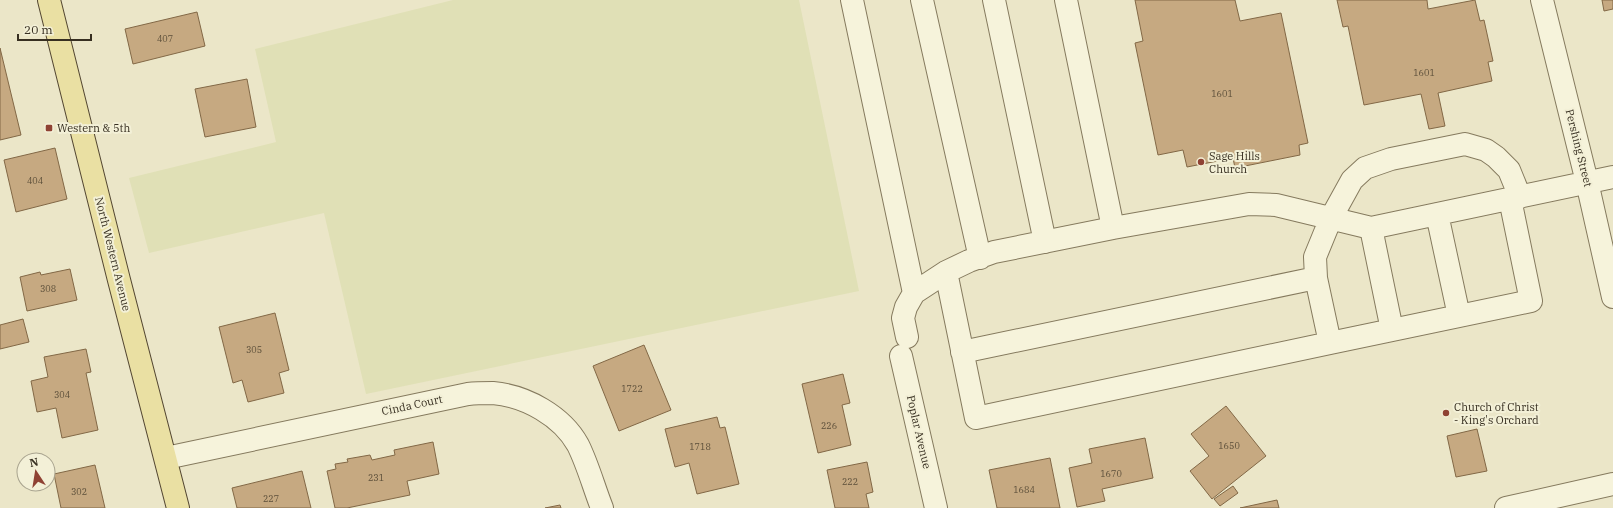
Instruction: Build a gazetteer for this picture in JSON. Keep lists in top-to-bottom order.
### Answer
{
  "streets": {
    "main road": ["North Western Avenue"],
    "street": ["Pershing Street", "Cinda Court", "Poplar Avenue"]
  },
  "crossings": [
    ["North Western Avenue", "Cinda Court"]
  ],
  "places": {
    "transit": ["Western & 5th"],
    "other": ["Sage Hills Church", "Church of Christ - King's Orchard"]
  },
  "house_numbers": [
    "407",
    "1601",
    "1601",
    "404",
    "308",
    "305",
    "1722",
    "304",
    "226",
    "1650",
    "1718",
    "1670",
    "231",
    "222",
    "1684",
    "302",
    "227"
  ],
  "scale_bar": "20 m",
  "north": "top"
}
